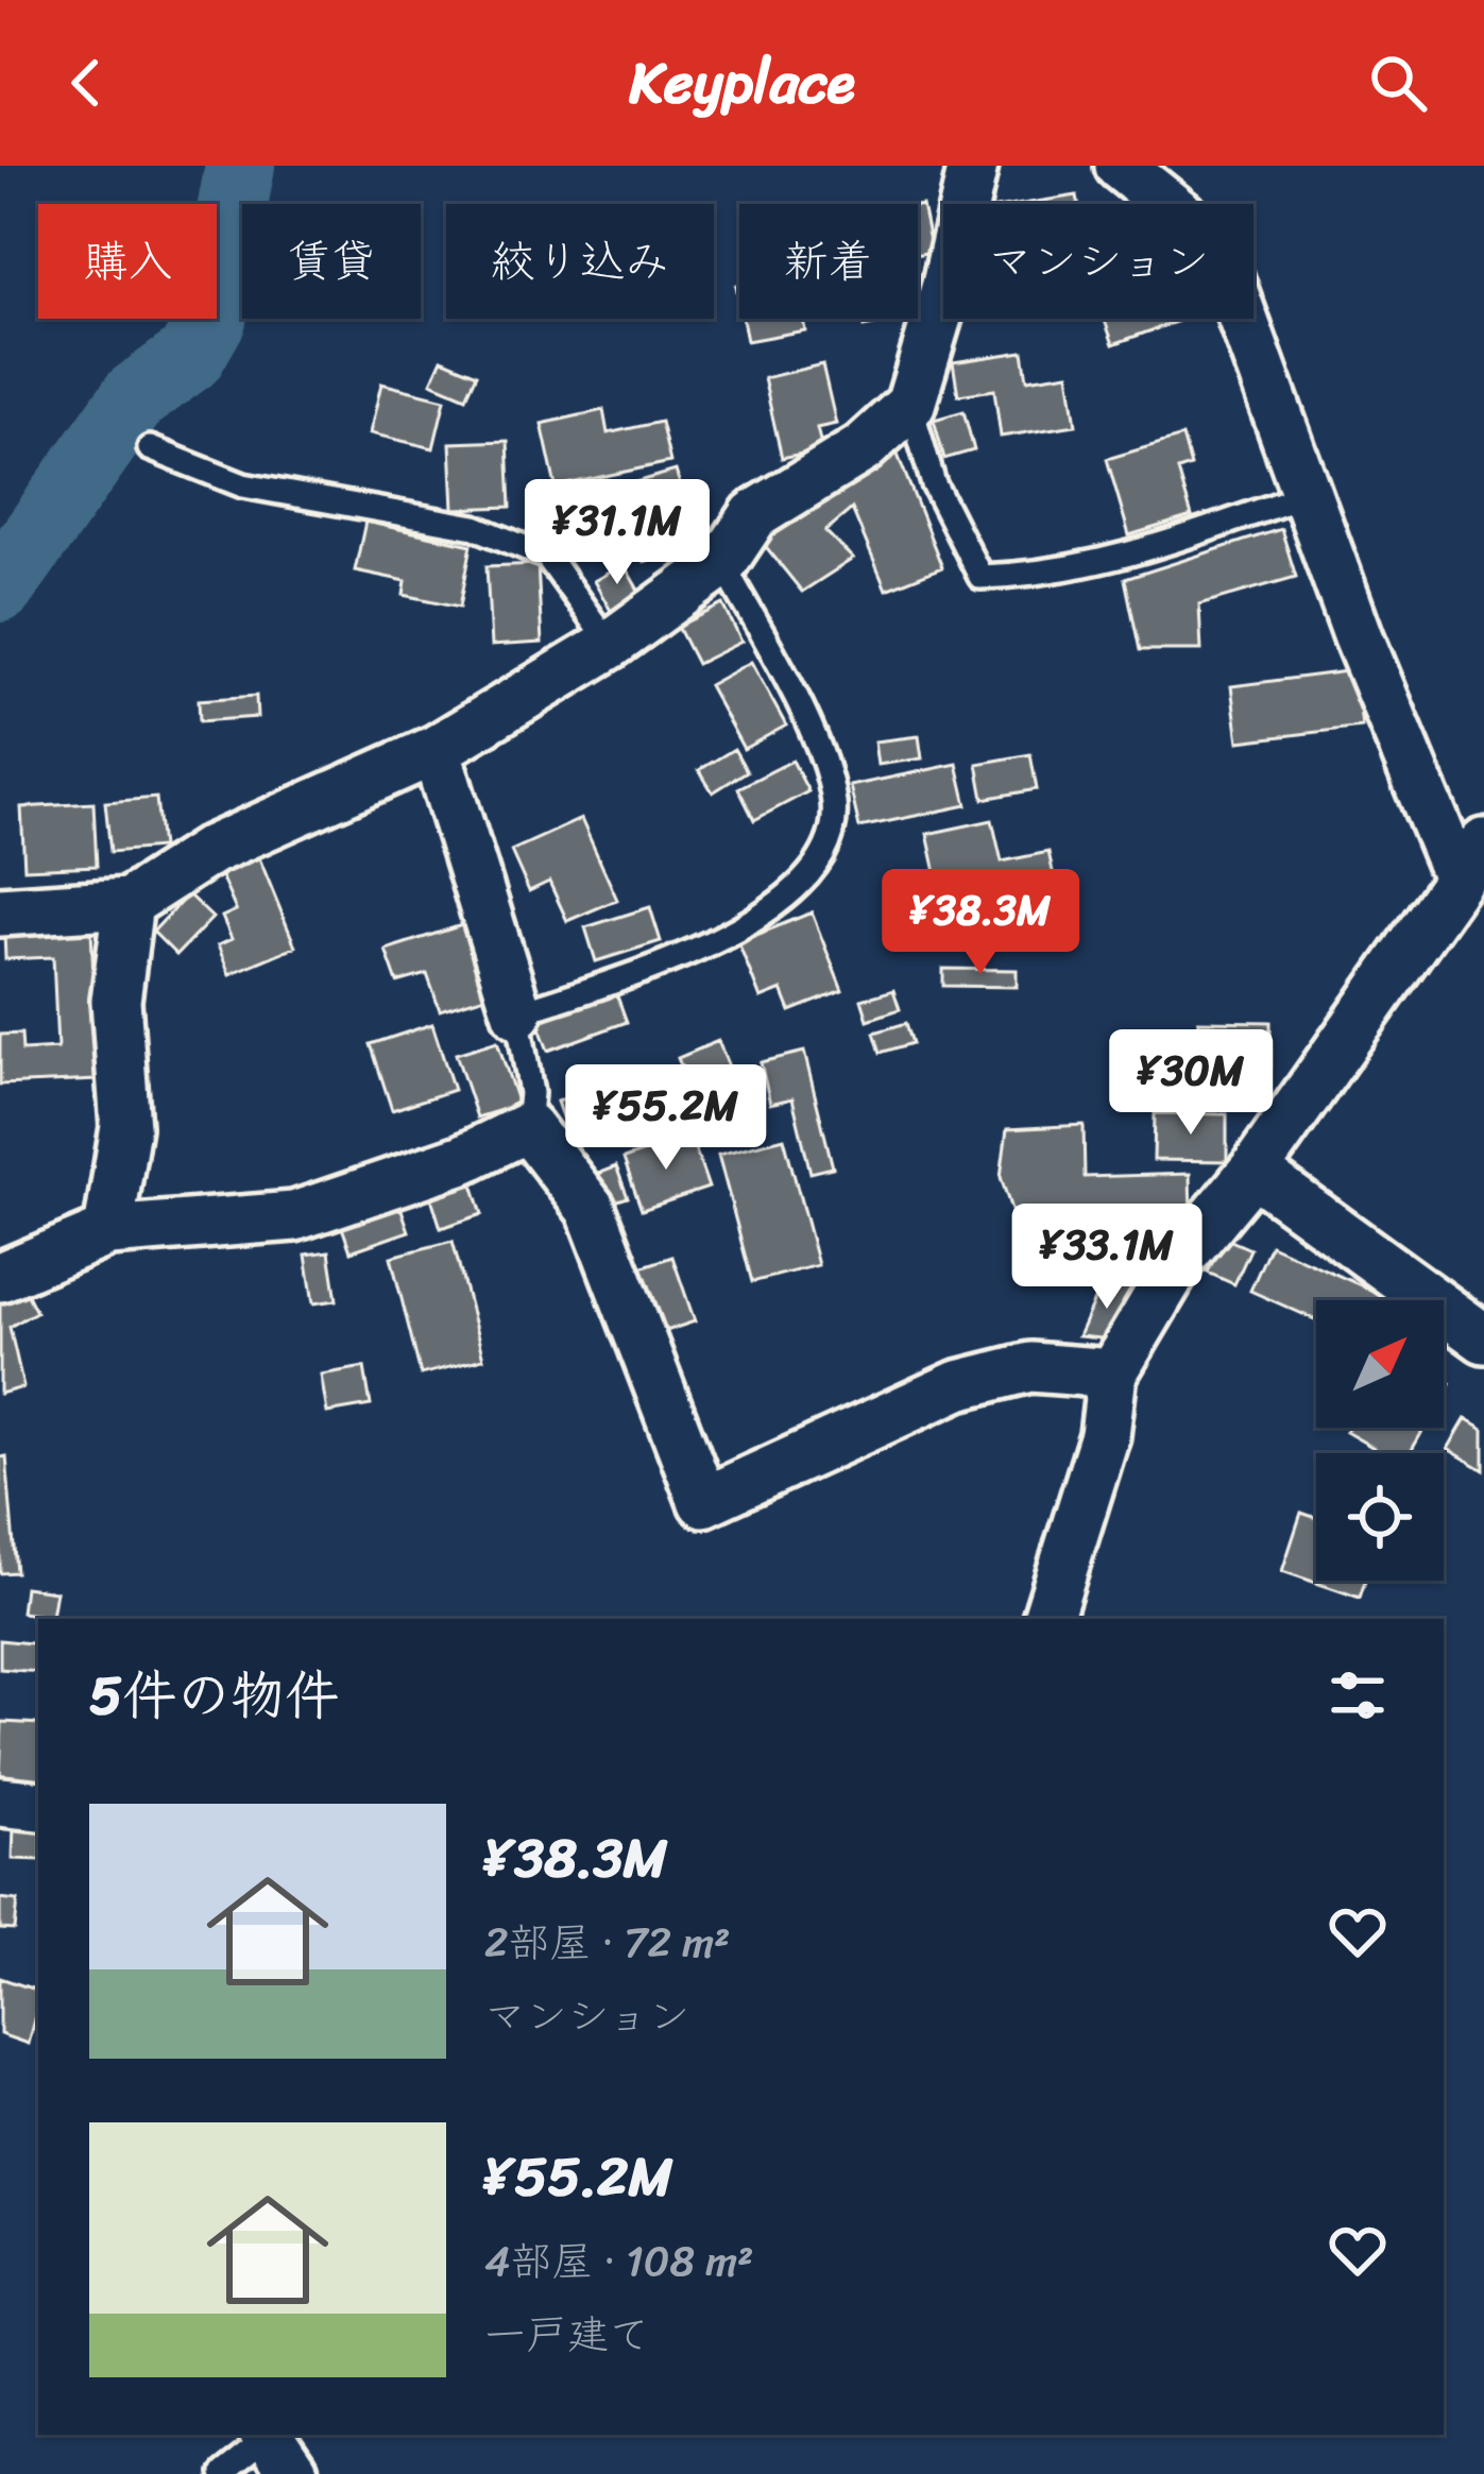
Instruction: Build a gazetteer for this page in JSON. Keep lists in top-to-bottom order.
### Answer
{
  "north": "top right",
  "page": {
    "header": "Keyplace",
    "chip": [
      "購入",
      "賃貸",
      "絞り込み",
      "新着",
      "マンション"
    ],
    "price": [
      "¥31.1M",
      "¥38.3M",
      "¥30M",
      "¥55.2M",
      "¥33.1M"
    ],
    "heading": "5件の物件",
    "list": [
      {
        "name": "¥38.3M",
        "note": "2部屋 · 72 m² · マンション"
      },
      {
        "name": "¥55.2M",
        "note": "4部屋 · 108 m² · 一戸建て"
      }
    ]
  }
}
